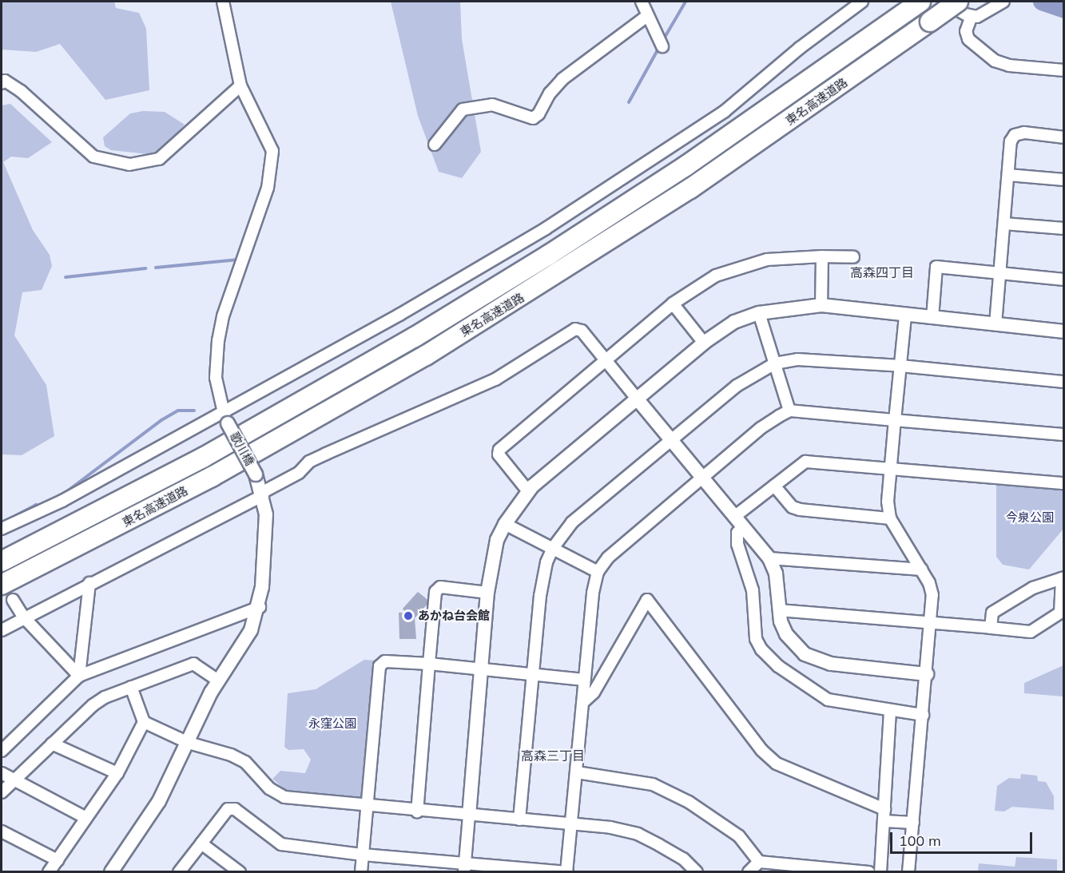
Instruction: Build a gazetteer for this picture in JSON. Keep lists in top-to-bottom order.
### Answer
{
  "streets": {
    "highway": ["東名高速道路"],
    "street": ["歌川橋"]
  },
  "districts": ["高森四丁目", "高森三丁目"],
  "parks": ["今泉公園", "永窪公園"],
  "places": ["あかね台会館"],
  "scale_bar": "100 m"
}
